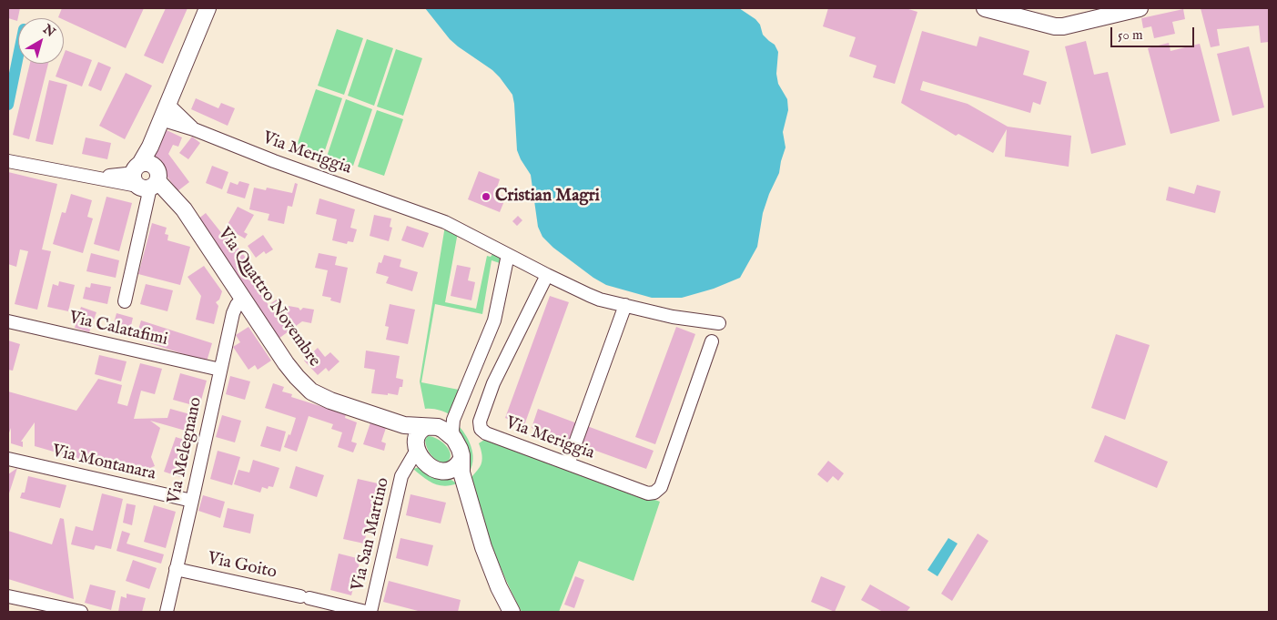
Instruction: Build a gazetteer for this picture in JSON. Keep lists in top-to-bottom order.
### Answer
{
  "streets": {
    "street": [
      "Via Meriggia",
      "Via Quattro Novembre",
      "Via Calatafimi",
      "Via Melegnano",
      "Via Montanara",
      "Via San Martino",
      "Via Goito"
    ]
  },
  "crossings": [
    ["Via Quattro Novembre", "Via Melegnano"],
    ["Via Quattro Novembre", "Via San Martino"],
    ["Via Calatafimi", "Via Melegnano"],
    ["Via Melegnano", "Via Montanara"],
    ["Via Melegnano", "Via Goito"],
    ["Via San Martino", "Via Goito"]
  ],
  "places": ["Cristian Magri"],
  "scale_bar": "50 m",
  "north": "top right"
}
